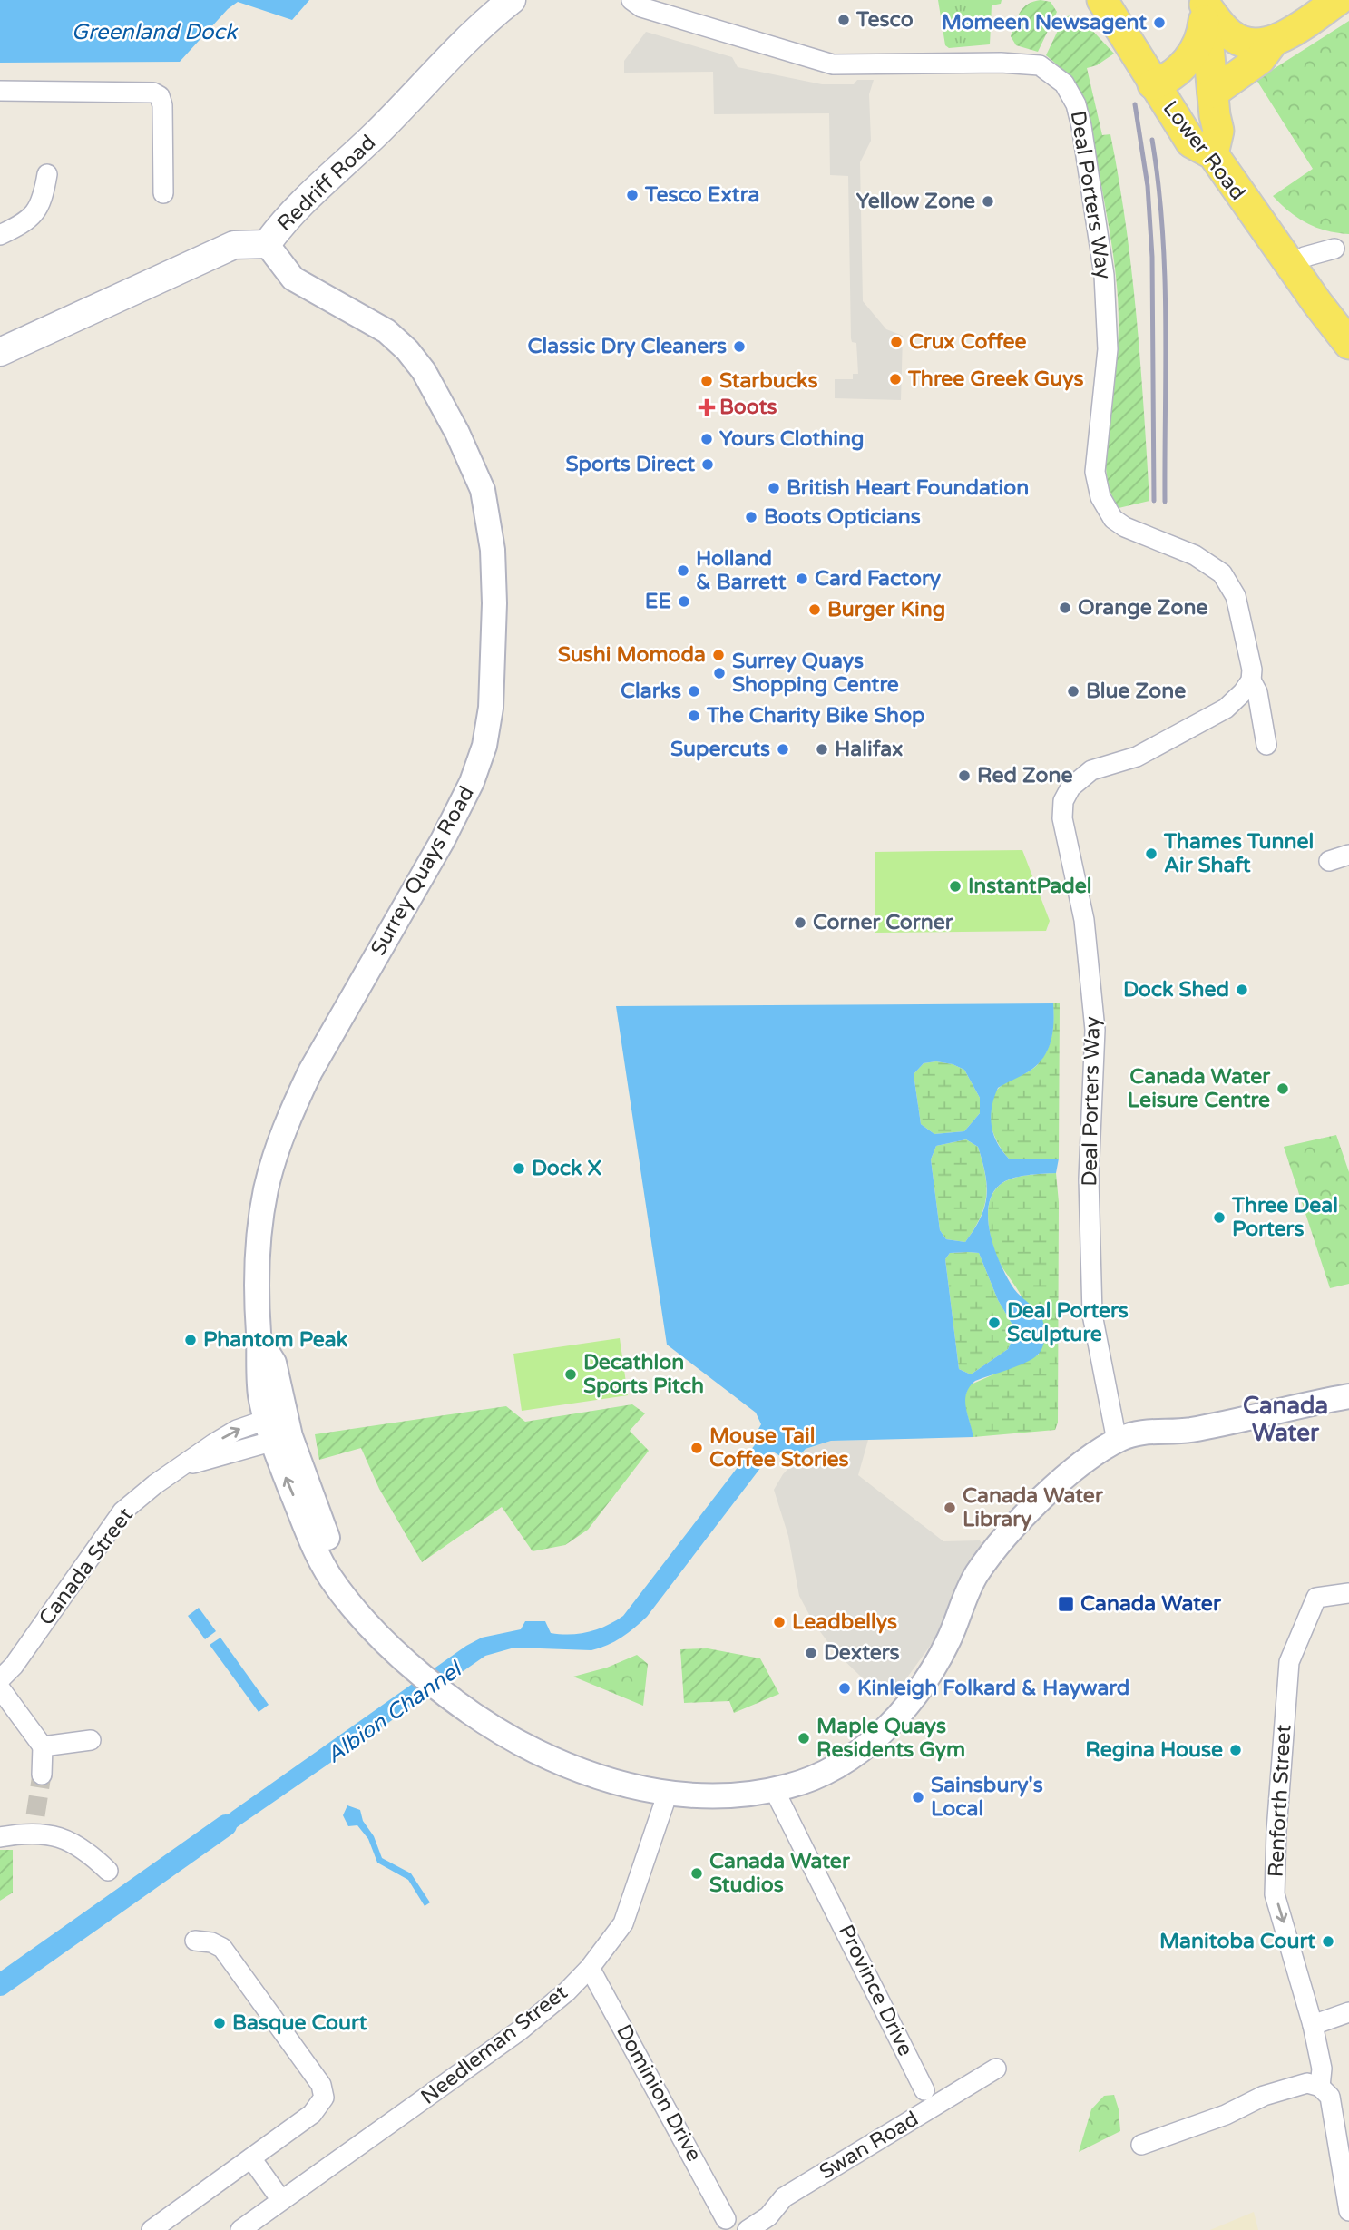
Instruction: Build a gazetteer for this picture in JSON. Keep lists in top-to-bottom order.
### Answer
{
  "streets": {
    "main road": ["Lower Road", "Redriff Road"],
    "street": [
      "Deal Porters Way",
      "Surrey Quays Road",
      "Canada Street",
      "Renforth Street",
      "Province Drive",
      "Needleman Street",
      "Dominion Drive",
      "Swan Road"
    ]
  },
  "crossings": [
    ["Redriff Road", "Surrey Quays Road"],
    ["Deal Porters Way", "Surrey Quays Road"],
    ["Surrey Quays Road", "Canada Street"],
    ["Surrey Quays Road", "Province Drive"],
    ["Surrey Quays Road", "Needleman Street"],
    ["Needleman Street", "Dominion Drive"]
  ],
  "one_way": ["Renforth Street"],
  "districts": ["Canada Water"],
  "water": ["Greenland Dock", "Albion Channel"],
  "places": {
    "other": [
      "Tesco",
      "Momeen Newsagent",
      "Tesco Extra",
      "Yellow Zone",
      "Crux Coffee",
      "Classic Dry Cleaners",
      "Three Greek Guys",
      "Starbucks",
      "Yours Clothing",
      "Sports Direct",
      "British Heart Foundation",
      "Boots Opticians",
      "Holland & Barrett",
      "Card Factory",
      "EE",
      "Orange Zone",
      "Burger King",
      "Sushi Momoda",
      "Surrey Quays Shopping Centre",
      "Clarks",
      "Blue Zone",
      "The Charity Bike Shop",
      "Supercuts",
      "Halifax",
      "Red Zone",
      "Thames Tunnel Air Shaft",
      "InstantPadel",
      "Corner Corner",
      "Dock Shed",
      "Canada Water Leisure Centre",
      "Dock X",
      "Three Deal Porters",
      "Deal Porters Sculpture",
      "Phantom Peak",
      "Decathlon Sports Pitch",
      "Mouse Tail Coffee Stories",
      "Canada Water Library",
      "Leadbellys",
      "Dexters",
      "Kinleigh Folkard & Hayward",
      "Maple Quays Residents Gym",
      "Regina House",
      "Sainsbury's Local",
      "Canada Water Studios",
      "Manitoba Court",
      "Basque Court"
    ],
    "health": ["Boots"],
    "transit": ["Canada Water"]
  }
}
